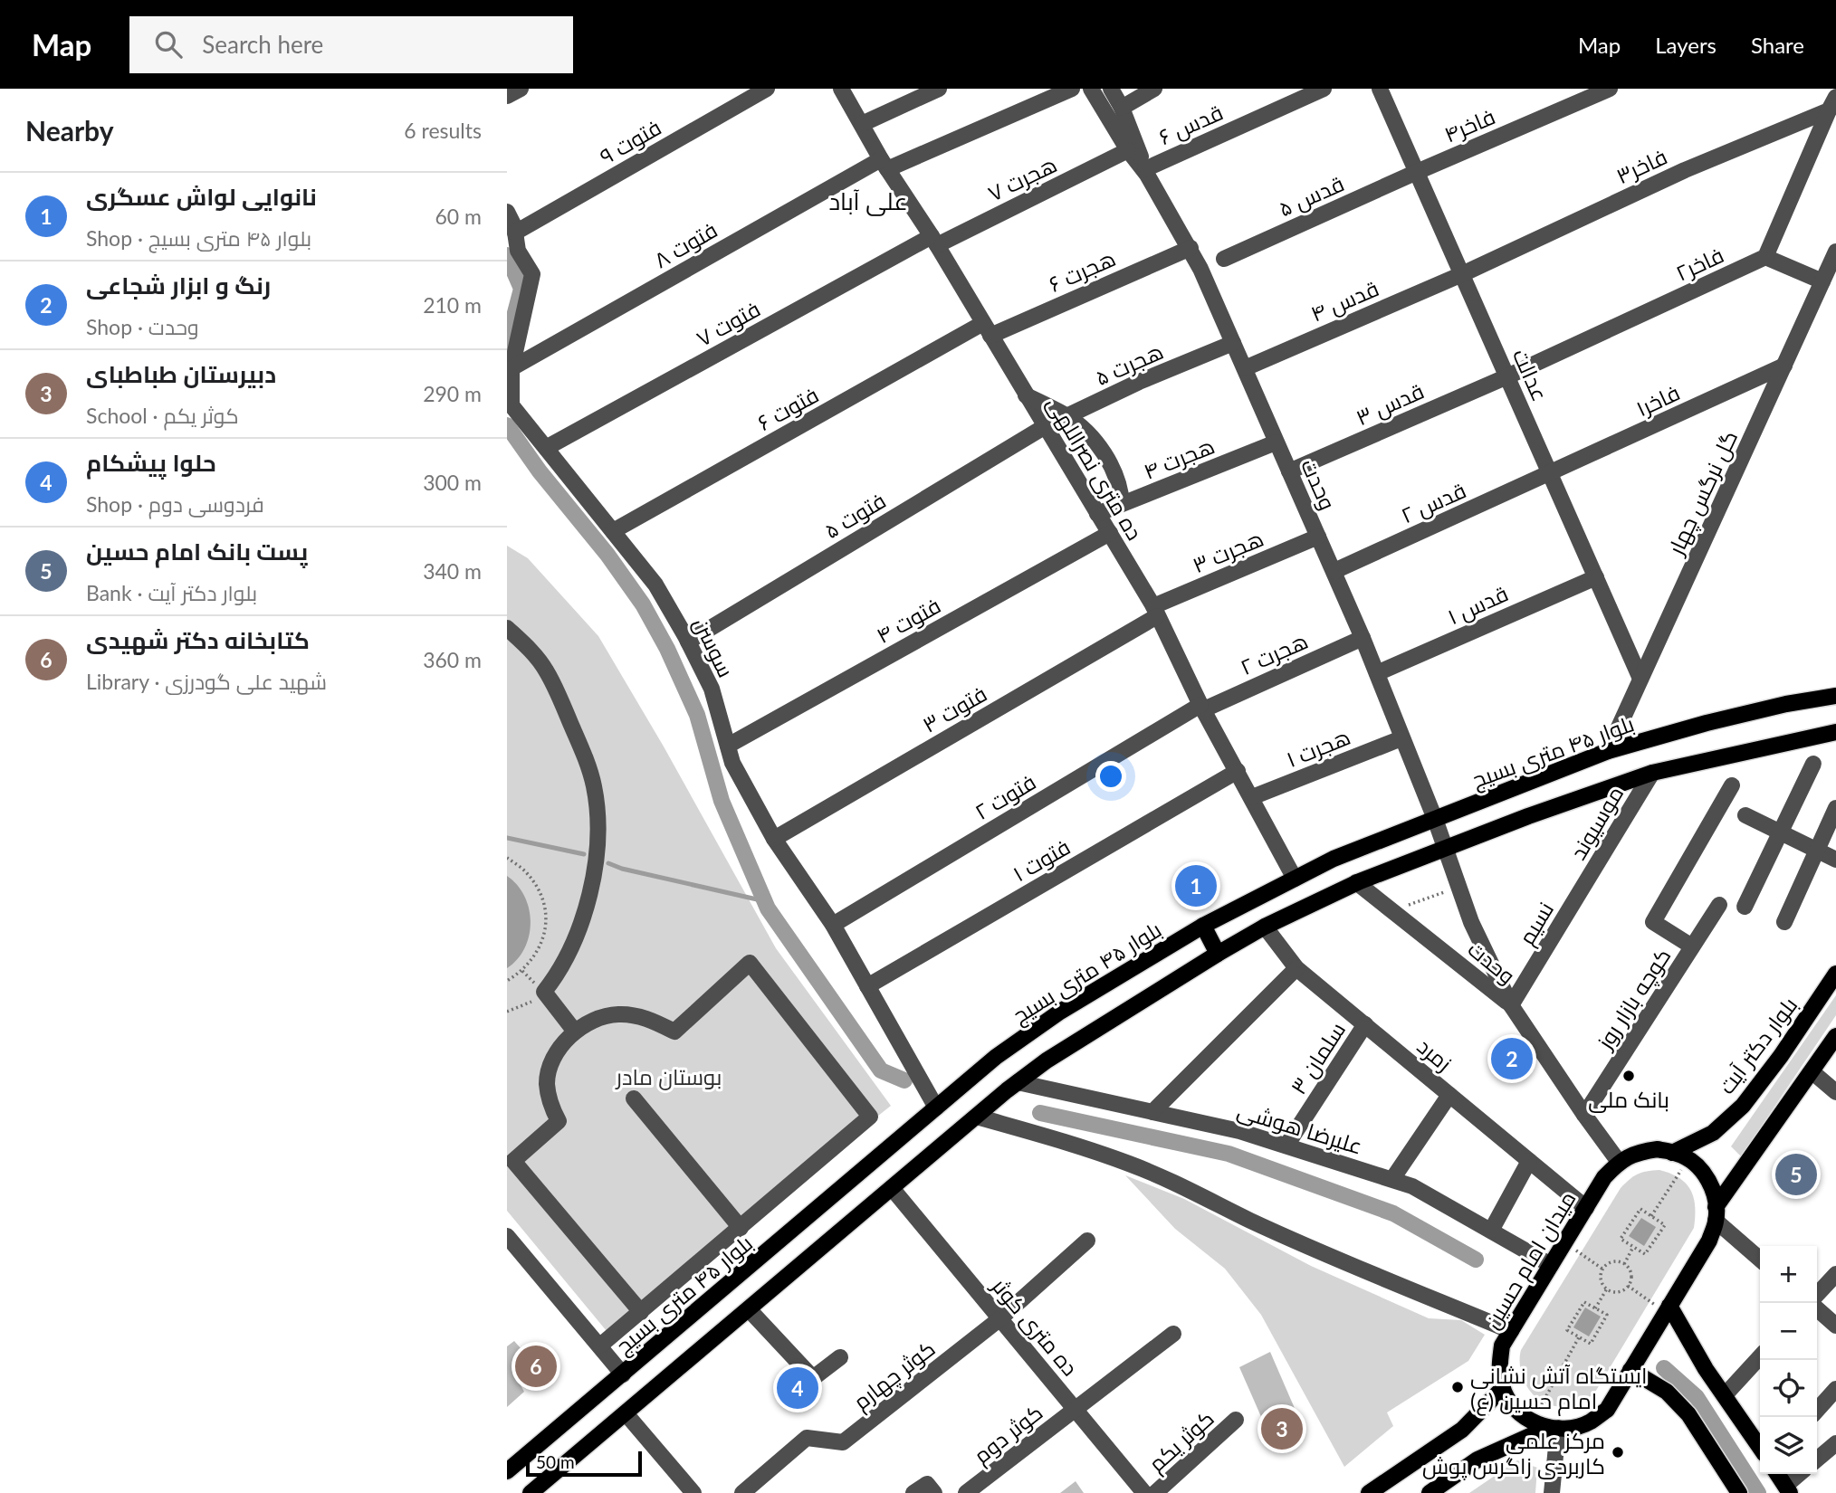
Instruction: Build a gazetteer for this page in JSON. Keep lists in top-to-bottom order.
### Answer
{
  "streets": {
    "main road": ["بلوار ۴۵ متری بسیج", "بلوار دکتر آیت", "میدان امام حسین"],
    "street": [
      "قدس ۶",
      "فاخر۴",
      "فتوت ۹",
      "فاخر۳",
      "هجرت ۷",
      "قدس ۵",
      "فتوت ۸",
      "فاخر۲",
      "هجرت ۶",
      "قدس ۴",
      "فتوت ۷",
      "هجرت ۵",
      "عدالت",
      "فاخر۱",
      "قدس ۳",
      "فتوت ۶",
      "هجرت ۴",
      "ده متری نصراللهی",
      "وحدت",
      "گل نرگس چهار",
      "قدس ۲",
      "فتوت ۵",
      "هجرت ۳",
      "قدس ۱",
      "فتوت ۴",
      "سوسن",
      "هجرت ۲",
      "فتوت ۳",
      "هجرت ۱",
      "فتوت ۲",
      "موسیوند",
      "فتوت ۱",
      "نسیم",
      "کوچه بازار روز",
      "زمرد",
      "سلمان ۳",
      "علیرضا هوشی",
      "ده متری کوثر",
      "کوثر چهارم",
      "کوثر دوم",
      "کوثر یکم"
    ]
  },
  "crossings": [
    ["قدس ۶", "وحدت"],
    ["فاخر۴", "قدس ۵"],
    ["فاخر۴", "عدالت"],
    ["فتوت ۹", "سوسن"],
    ["فاخر۳", "قدس ۴"],
    ["فاخر۳", "عدالت"],
    ["هجرت ۷", "فتوت ۷"],
    ["هجرت ۷", "ده متری نصراللهی"],
    ["هجرت ۷", "وحدت"],
    ["قدس ۵", "عدالت"],
    ["فتوت ۸", "ده متری نصراللهی"],
    ["فتوت ۸", "سوسن"],
    ["فاخر۲", "عدالت"],
    ["فاخر۲", "قدس ۳"],
    ["هجرت ۶", "فتوت ۶"],
    ["هجرت ۶", "ده متری نصراللهی"],
    ["هجرت ۶", "وحدت"],
    ["قدس ۴", "عدالت"],
    ["قدس ۴", "وحدت"],
    ["فتوت ۷", "ده متری نصراللهی"],
    ["فتوت ۷", "سوسن"],
    ["هجرت ۵", "ده متری نصراللهی"],
    ["هجرت ۵", "وحدت"],
    ["هجرت ۵", "فتوت ۵"],
    ["عدالت", "فاخر۱"],
    ["عدالت", "قدس ۳"],
    ["عدالت", "گل نرگس چهار"],
    ["عدالت", "قدس ۲"],
    ["عدالت", "قدس ۱"],
    ["فاخر۱", "گل نرگس چهار"],
    ["فاخر۱", "قدس ۲"],
    ["قدس ۳", "وحدت"],
    ["فتوت ۶", "ده متری نصراللهی"],
    ["فتوت ۶", "سوسن"],
    ["هجرت ۴", "ده متری نصراللهی"],
    ["هجرت ۴", "وحدت"],
    ["ده متری نصراللهی", "فتوت ۵"],
    ["ده متری نصراللهی", "هجرت ۳"],
    ["ده متری نصراللهی", "فتوت ۴"],
    ["ده متری نصراللهی", "هجرت ۲"],
    ["ده متری نصراللهی", "فتوت ۳"],
    ["ده متری نصراللهی", "هجرت ۱"],
    ["ده متری نصراللهی", "بلوار ۴۵ متری بسیج"],
    ["ده متری نصراللهی", "فتوت ۲"],
    ["ده متری نصراللهی", "فتوت ۱"],
    ["وحدت", "قدس ۲"],
    ["وحدت", "هجرت ۳"],
    ["وحدت", "قدس ۱"],
    ["وحدت", "هجرت ۲"],
    ["وحدت", "هجرت ۱"],
    ["وحدت", "بلوار ۴۵ متری بسیج"],
    ["وحدت", "نسیم"],
    ["وحدت", "کوچه بازار روز"],
    ["وحدت", "میدان امام حسین"],
    ["گل نرگس چهار", "بلوار ۴۵ متری بسیج"],
    ["فتوت ۵", "سوسن"],
    ["هجرت ۳", "فتوت ۳"],
    ["فتوت ۴", "سوسن"],
    ["سوسن", "فتوت ۳"],
    ["سوسن", "بلوار ۴۵ متری بسیج"],
    ["سوسن", "فتوت ۲"],
    ["سوسن", "فتوت ۱"],
    ["هجرت ۲", "فتوت ۲"],
    ["موسیوند", "نسیم"],
    ["بلوار دکتر آیت", "میدان امام حسین"],
    ["زمرد", "سلمان ۳"],
    ["زمرد", "میدان امام حسین"],
    ["سلمان ۳", "علیرضا هوشی"],
    ["علیرضا هوشی", "میدان امام حسین"],
    ["ده متری کوثر", "کوثر چهارم"],
    ["ده متری کوثر", "کوثر دوم"]
  ],
  "districts": ["علی آباد"],
  "parks": ["بوستان مادر"],
  "places": ["بانک ملی", "ایستگاه آتش نشانی امام حسین (ع)", "مرکز علمی کاربردی زاگرس پوش"],
  "scale_bar": "50 m",
  "page": {
    "header": "Map",
    "search": "Search here",
    "nav": ["Map", "Layers", "Share"],
    "heading": ["Nearby", "6 results"],
    "list": [
      {
        "mark": "1",
        "name": "نانوایی لواش عسگری",
        "note": "Shop · بلوار ۴۵ متری بسیج",
        "value": "60 m"
      },
      {
        "mark": "2",
        "name": "رنگ و ابزار شجاعی",
        "note": "Shop · وحدت",
        "value": "210 m"
      },
      {
        "mark": "3",
        "name": "دبیرستان طباطبای",
        "note": "School · کوثر یکم",
        "value": "290 m"
      },
      {
        "mark": "4",
        "name": "حلوا پیشکام",
        "note": "Shop · فردوسی دوم",
        "value": "300 m"
      },
      {
        "mark": "5",
        "name": "پست بانک امام حسین",
        "note": "Bank · بلوار دکتر آیت",
        "value": "340 m"
      },
      {
        "mark": "6",
        "name": "کتابخانه دکتر شهیدی",
        "note": "Library · شهید علی گودرزی",
        "value": "360 m"
      }
    ],
    "pins": [
      "1",
      "2",
      "5",
      "6",
      "4",
      "3"
    ],
    "map_buttons": ["+", "−"],
    "scale": "50 m"
  }
}
